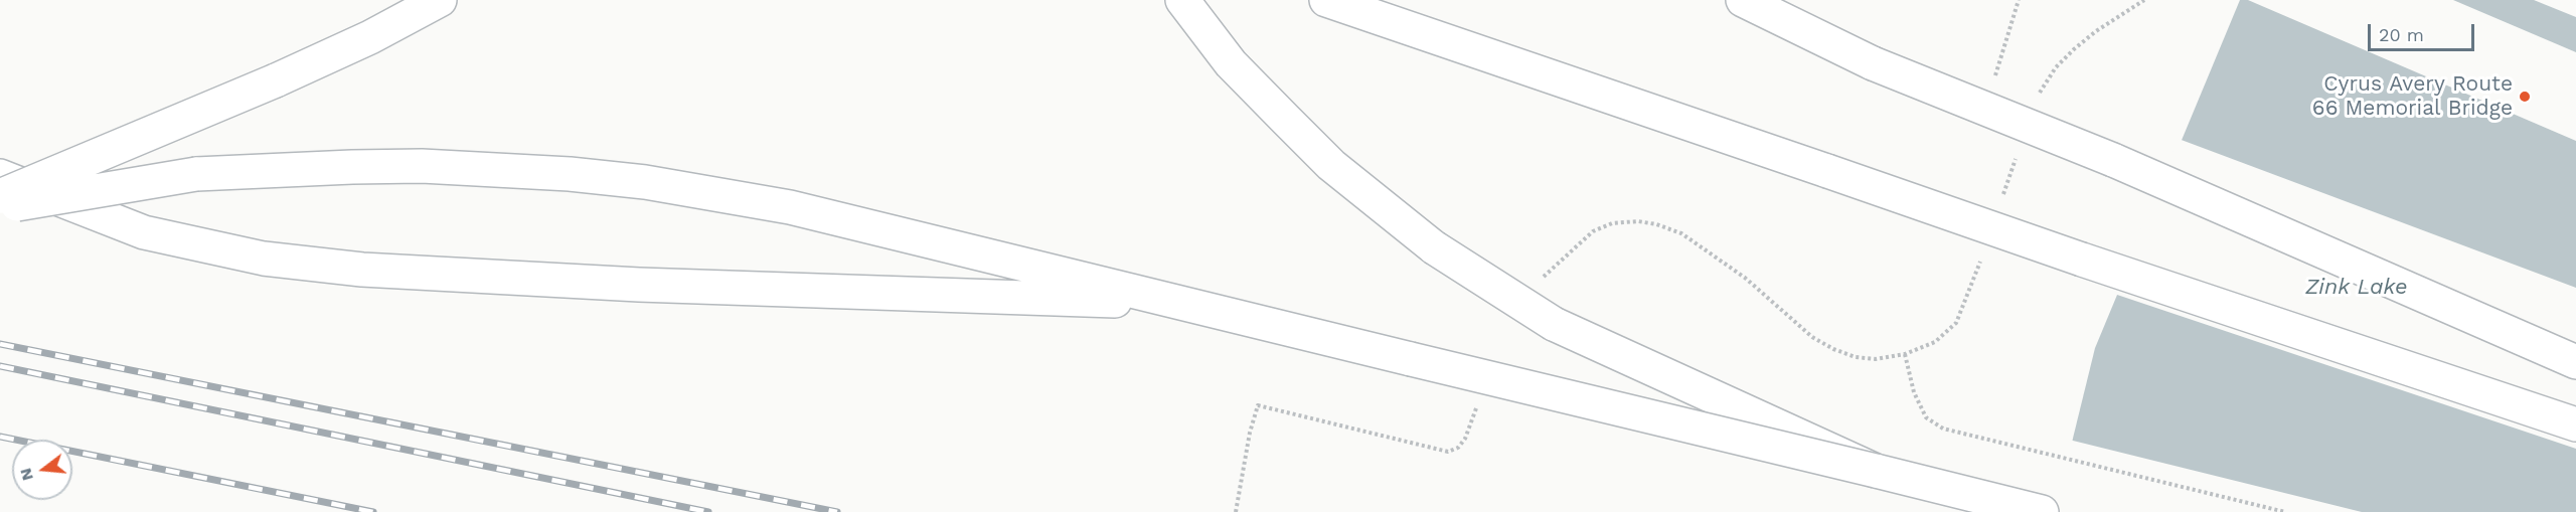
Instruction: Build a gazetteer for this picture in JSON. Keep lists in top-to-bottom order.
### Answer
{
  "water": ["Zink Lake"],
  "places": ["Cyrus Avery Route 66 Memorial Bridge"],
  "scale_bar": "20 m",
  "north": "left"
}
